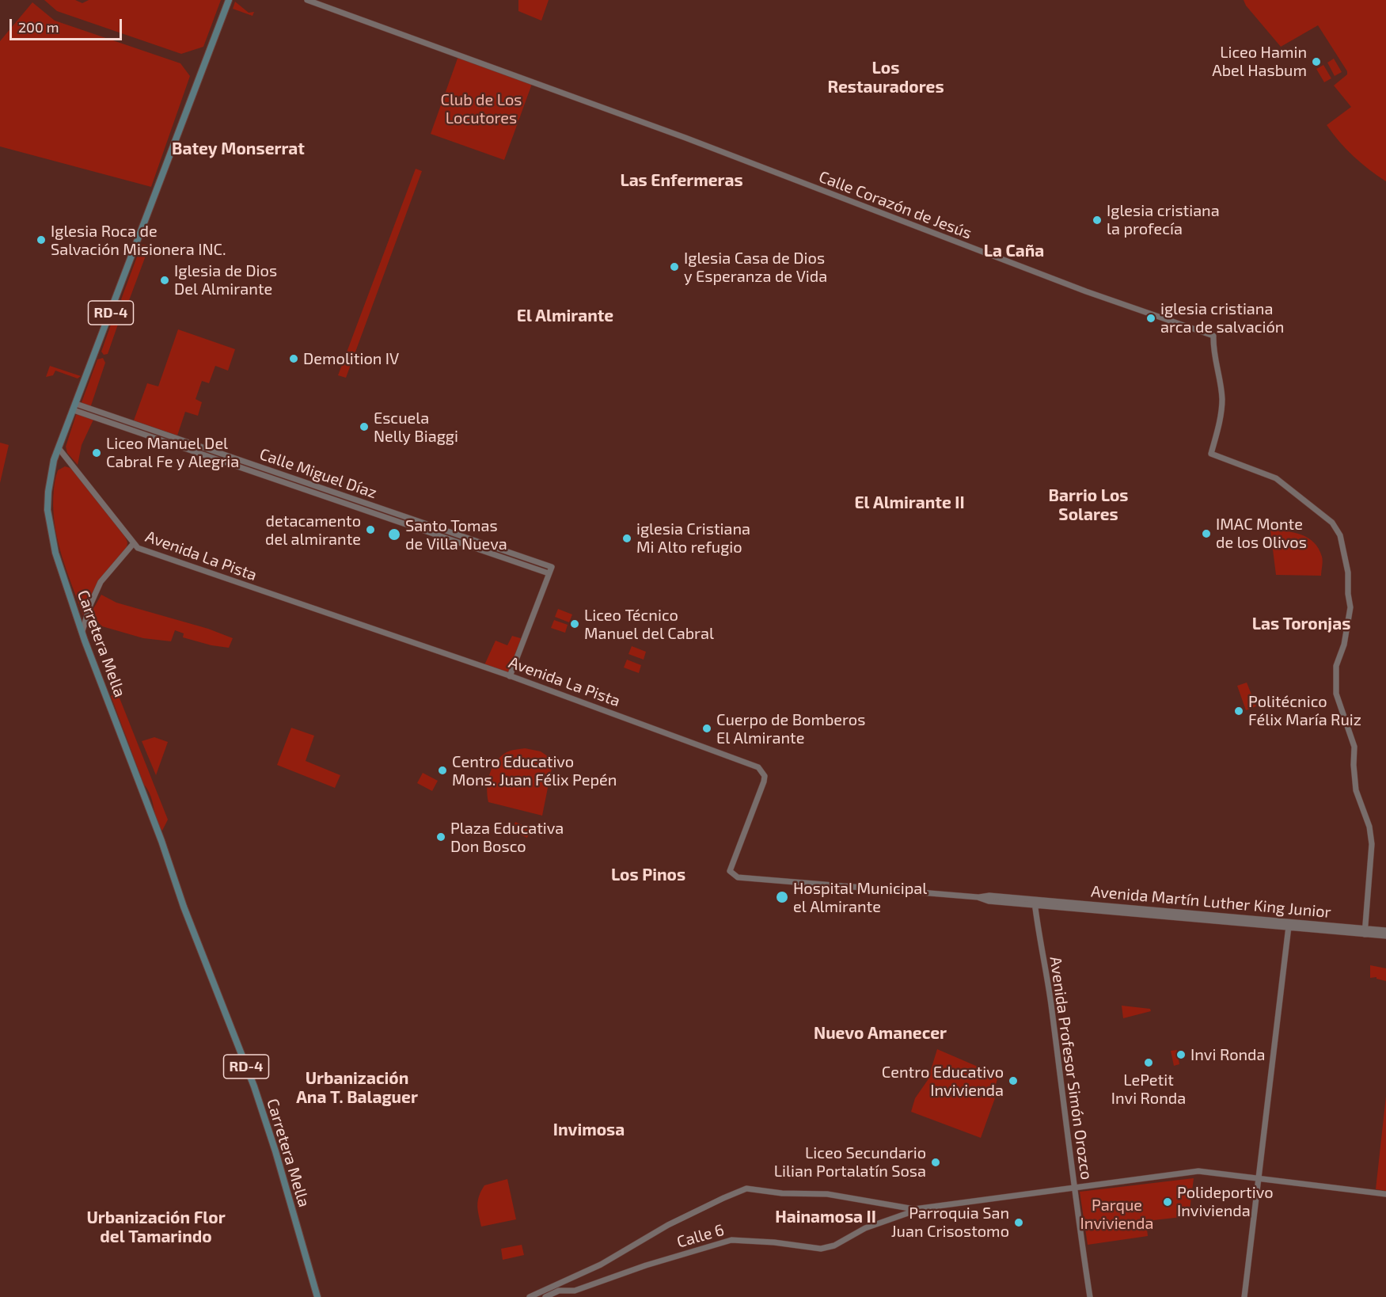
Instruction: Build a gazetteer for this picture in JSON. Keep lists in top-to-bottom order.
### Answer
{
  "streets": {
    "main road": ["RD-4", "Carretera Mella"],
    "street": [
      "Calle Corazón de Jesús",
      "Calle Miguel Díaz",
      "Avenida La Pista",
      "Avenida Martín Luther King Junior",
      "Avenida Profesor Simón Orozco",
      "Calle 6"
    ]
  },
  "crossings": [
    ["Calle Corazón de Jesús", "Avenida Martín Luther King Junior"],
    ["Calle Miguel Díaz", "Carretera Mella"],
    ["Avenida La Pista", "Carretera Mella"],
    ["Avenida La Pista", "Avenida Martín Luther King Junior"],
    ["Avenida La Pista", "Avenida Profesor Simón Orozco"],
    ["Avenida Martín Luther King Junior", "Avenida Profesor Simón Orozco"]
  ],
  "districts": [
    "Los Restauradores",
    "Batey Monserrat",
    "Las Enfermeras",
    "La Caña",
    "El Almirante",
    "Barrio Los Solares",
    "El Almirante II",
    "Las Toronjas",
    "Los Pinos",
    "Nuevo Amanecer",
    "Urbanización Ana T. Balaguer",
    "Invimosa",
    "Hainamosa II",
    "Urbanización Flor del Tamarindo"
  ],
  "parks": ["Club de Los Locutores", "Parque Invivienda"],
  "places": [
    "Liceo Hamin Abel Hasbum",
    "Iglesia cristiana la profecía",
    "Iglesia Roca de Salvación Misionera INC.",
    "Iglesia Casa de Dios y Esperanza de Vida",
    "Iglesia de Dios Del Almirante",
    "iglesia cristiana arca de salvación",
    "Demolition IV",
    "Escuela Nelly Biaggi",
    "Liceo Manuel Del Cabral Fe y Alegria",
    "detacamento del almirante",
    "IMAC Monte de los Olivos",
    "Santo Tomas de Villa Nueva",
    "iglesia Cristiana Mi Alto refugio",
    "Liceo Técnico Manuel del Cabral",
    "Politécnico Félix María Ruiz",
    "Cuerpo de Bomberos El Almirante",
    "Centro Educativo Mons. Juan Félix Pepén",
    "Plaza Educativa Don Bosco",
    "Hospital Municipal el Almirante",
    "Invi Ronda",
    "LePetit Invi Ronda",
    "Centro Educativo Invivienda",
    "Liceo Secundario Lilian Portalatín Sosa",
    "Polideportivo Invivienda",
    "Parroquia San Juan Crisostomo"
  ],
  "scale_bar": "200 m"
}
